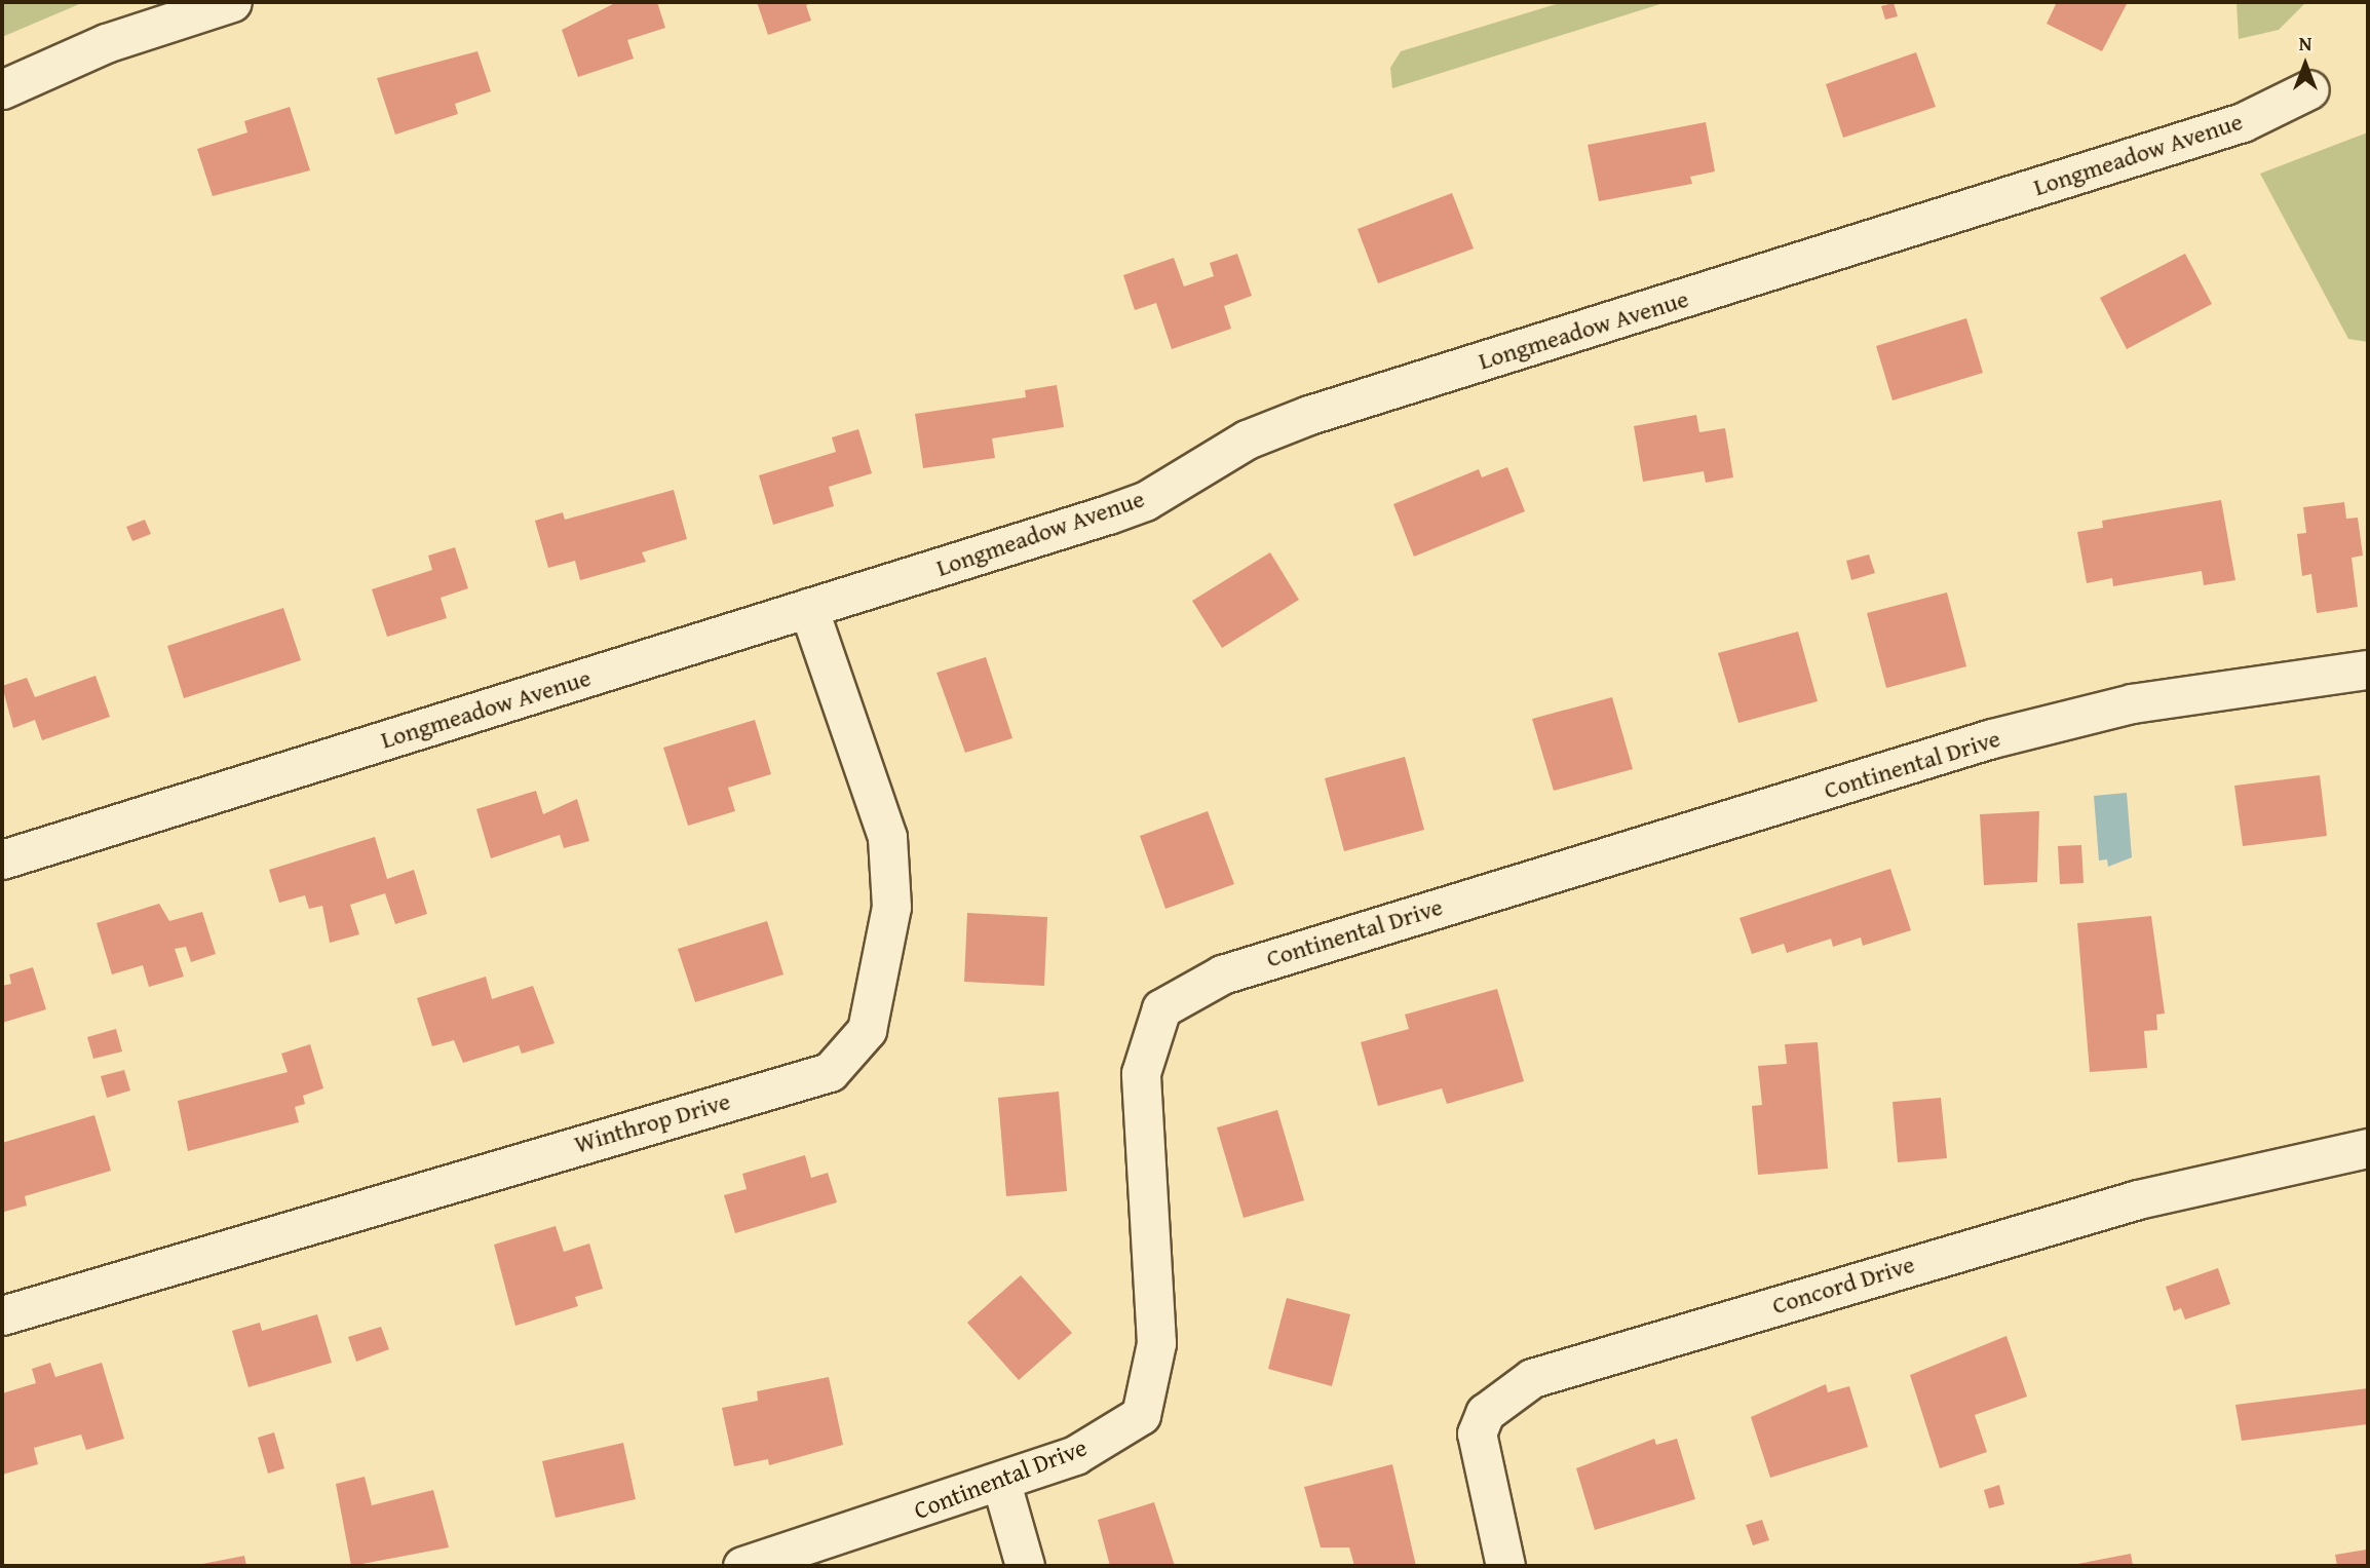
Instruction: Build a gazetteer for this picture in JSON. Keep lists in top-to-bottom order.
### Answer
{
  "streets": {
    "street": [
      "Longmeadow Avenue",
      "Continental Drive",
      "Winthrop Drive",
      "Concord Drive"
    ]
  },
  "crossings": [
    ["Longmeadow Avenue", "Winthrop Drive"]
  ],
  "north": "top"
}
